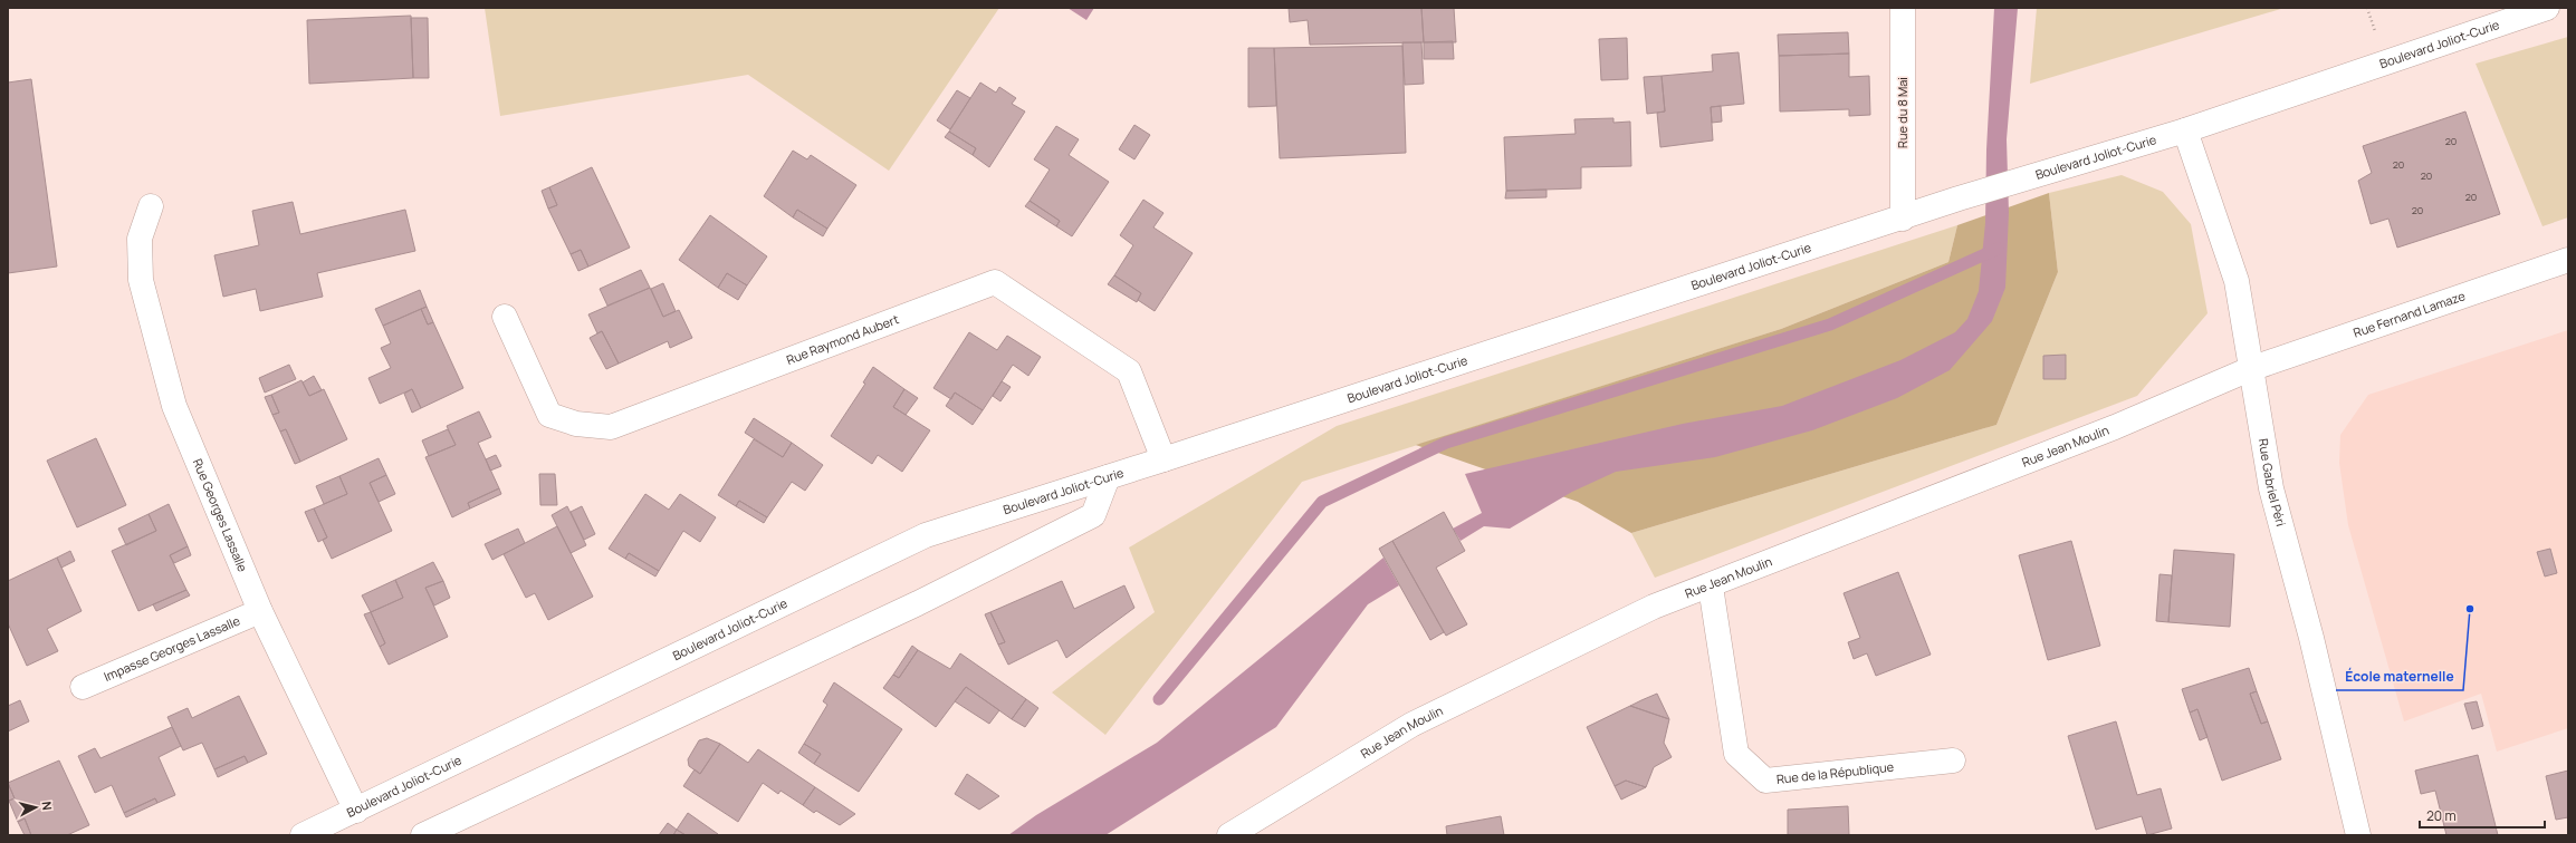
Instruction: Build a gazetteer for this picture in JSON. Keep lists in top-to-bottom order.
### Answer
{
  "streets": {
    "street": [
      "Boulevard Joliot-Curie",
      "Rue du 8 Mai",
      "Rue Fernand Lamaze",
      "Rue Raymond Aubert",
      "Rue Jean Moulin",
      "Rue Gabriel Péri",
      "Rue Georges Lassalle",
      "Impasse Georges Lassalle",
      "Rue de la République"
    ]
  },
  "crossings": [
    ["Boulevard Joliot-Curie", "Rue du 8 Mai"],
    ["Boulevard Joliot-Curie", "Rue Raymond Aubert"],
    ["Boulevard Joliot-Curie", "Rue Gabriel Péri"],
    ["Boulevard Joliot-Curie", "Rue Georges Lassalle"],
    ["Rue Fernand Lamaze", "Rue Jean Moulin"],
    ["Rue Fernand Lamaze", "Rue Gabriel Péri"],
    ["Rue Jean Moulin", "Rue Gabriel Péri"],
    ["Rue Jean Moulin", "Rue de la République"],
    ["Rue Georges Lassalle", "Impasse Georges Lassalle"]
  ],
  "places": ["École maternelle"],
  "house_numbers": [
    "20",
    "20",
    "20",
    "20",
    "20"
  ],
  "scale_bar": "20 m",
  "north": "right"
}
